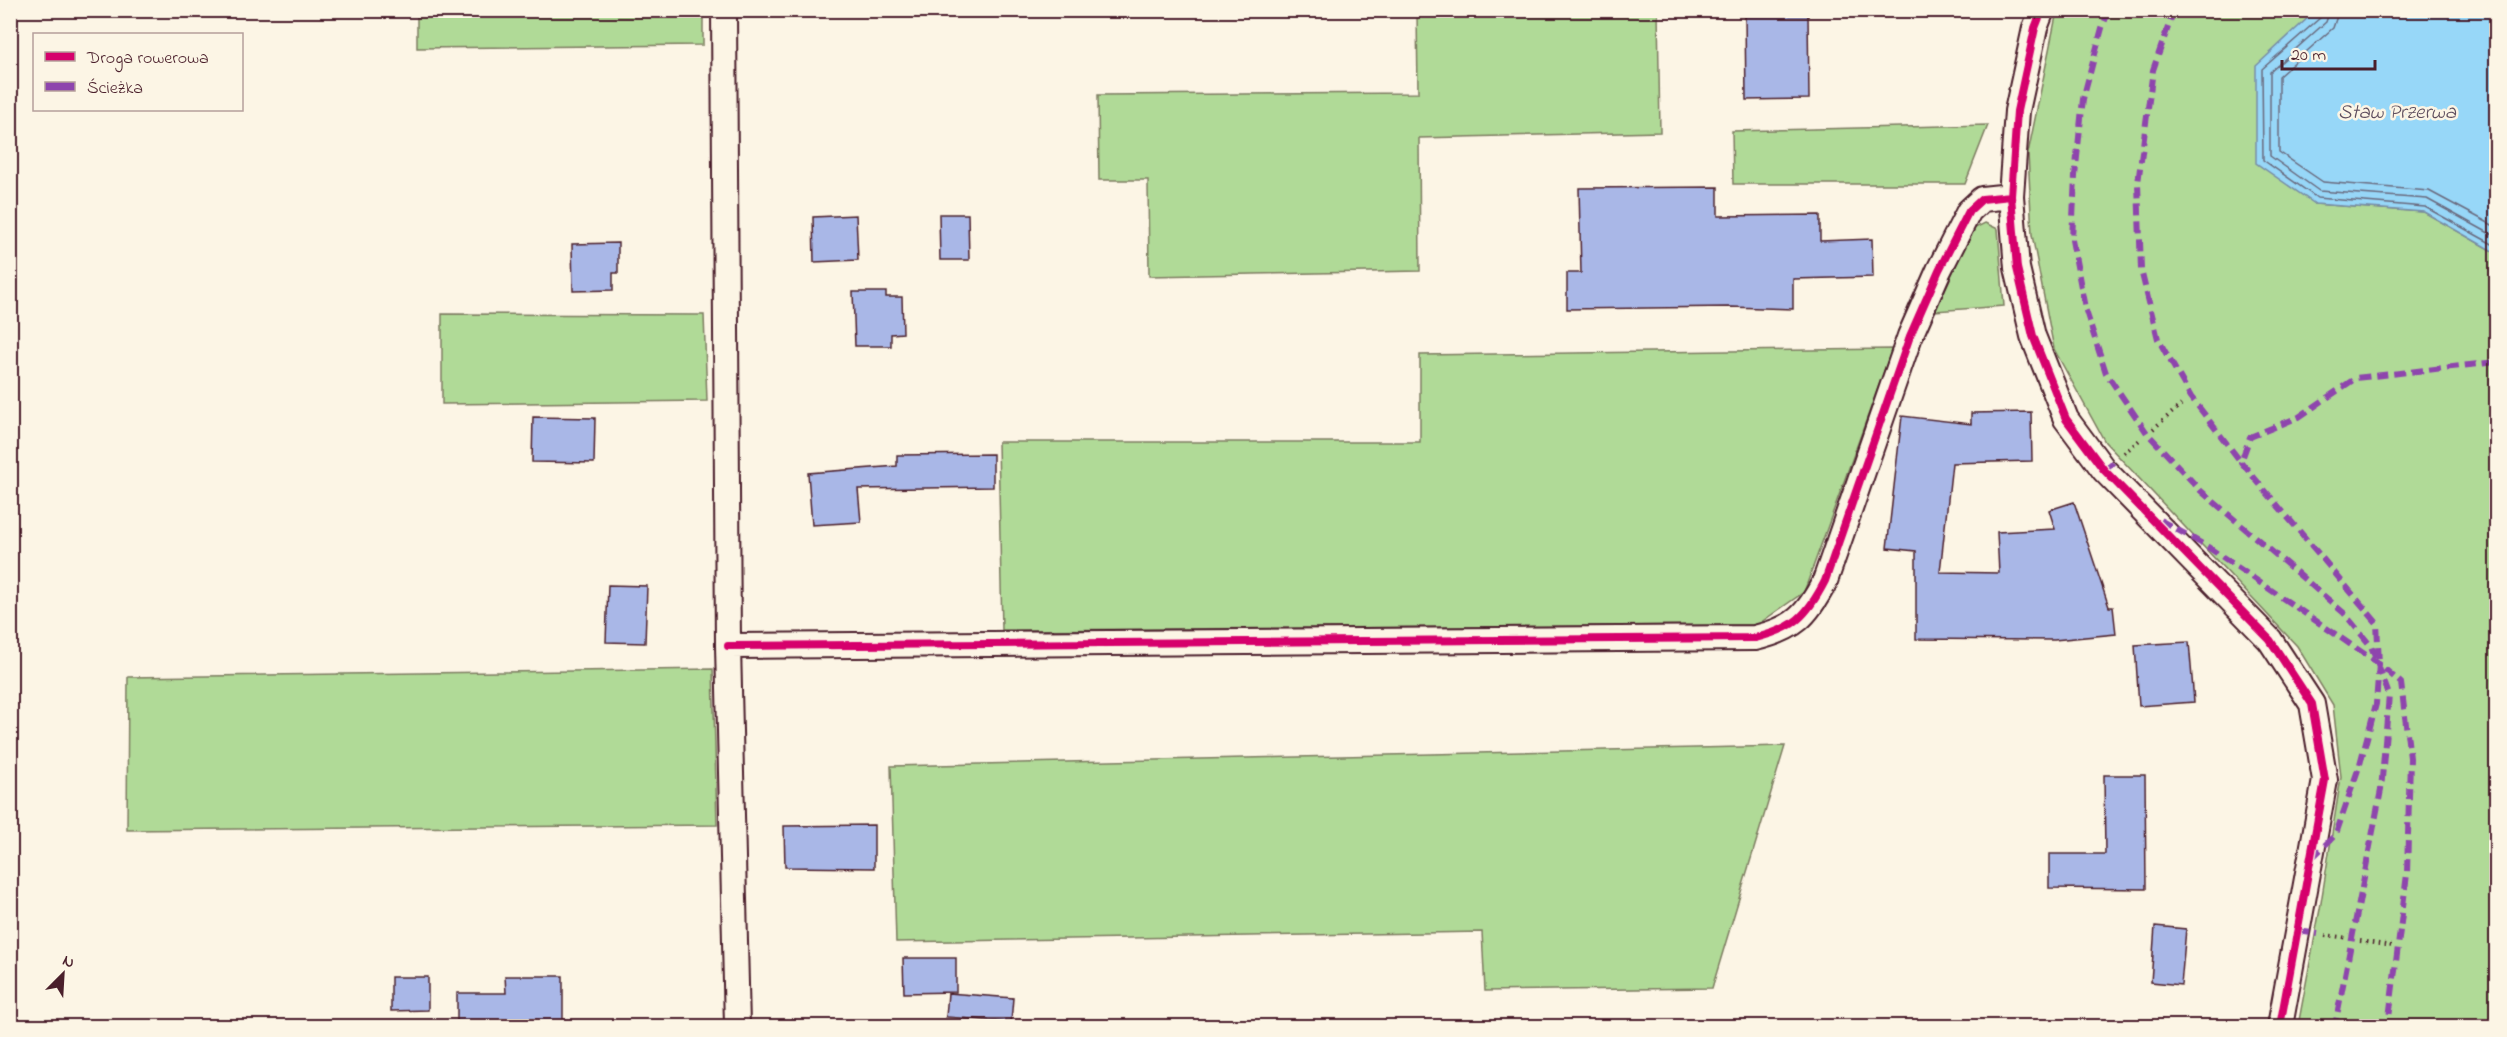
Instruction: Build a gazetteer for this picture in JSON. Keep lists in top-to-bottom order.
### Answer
{
  "water": ["Staw Przerwa"],
  "legend": ["Droga rowerowa", "Ścieżka"],
  "scale_bar": "20 m",
  "north": "top right"
}
